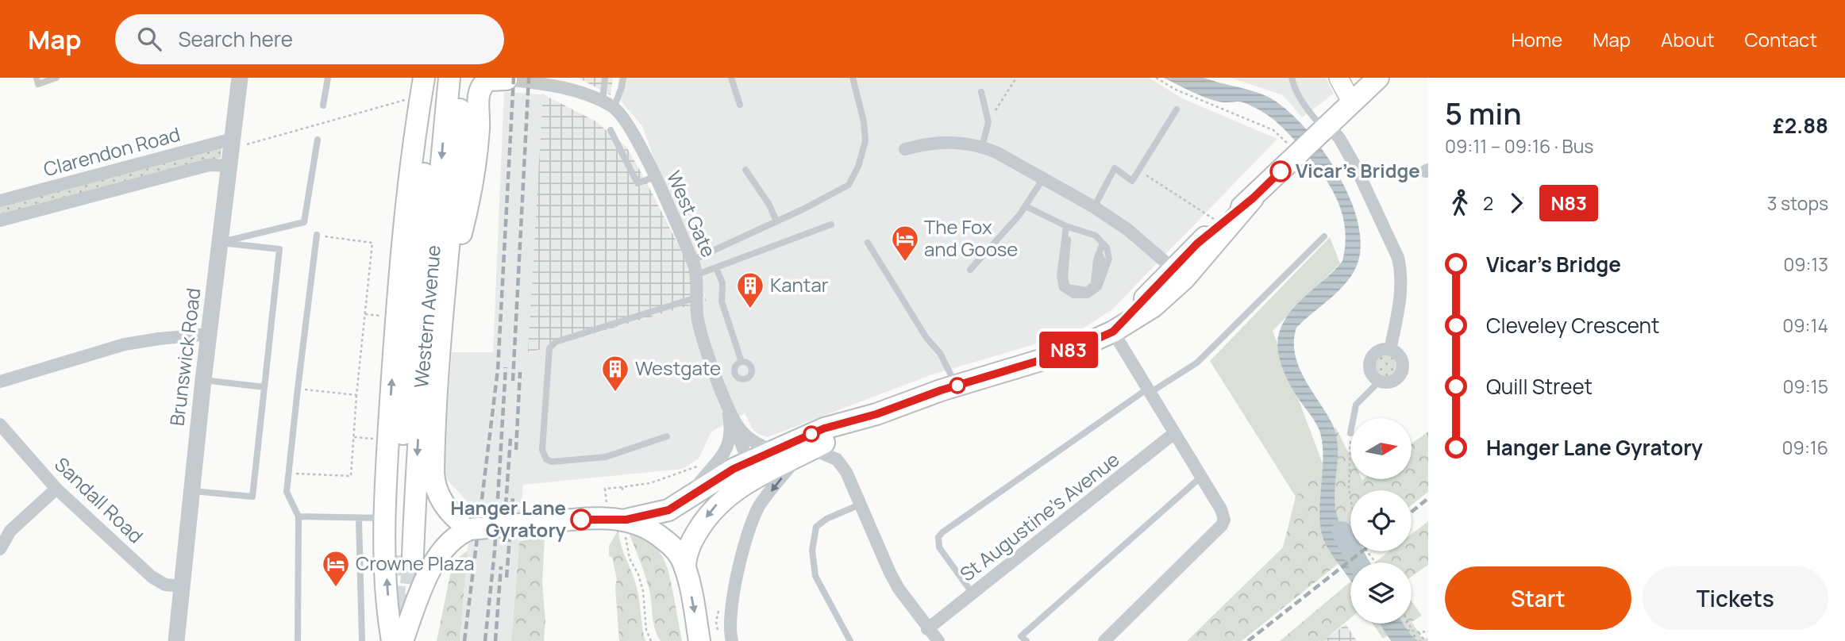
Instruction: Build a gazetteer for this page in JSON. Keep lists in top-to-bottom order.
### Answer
{
  "streets": {
    "main road": ["Western Avenue"],
    "street": [
      "Clarendon Road",
      "West Gate",
      "Brunswick Road",
      "Sandall Road",
      "St Augustine's Avenue"
    ]
  },
  "crossings": [
    ["Clarendon Road", "Brunswick Road"],
    ["Brunswick Road", "Sandall Road"]
  ],
  "places": {
    "other": ["Vicar's Bridge", "Hanger Lane Gyratory"],
    "hotel": ["The Fox and Goose", "Crowne Plaza"],
    "building": ["Kantar", "Westgate"]
  },
  "lines": ["bus line N83"],
  "north": "right",
  "page": {
    "header": "Map",
    "search": "Search here",
    "nav": [
      "Home",
      "Map",
      "About",
      "Contact"
    ],
    "on_map": "N83",
    "heading": ["5 min", "09:11 – 09:16 · Bus", "£2.88"],
    "legs": ["2", "N83", "3 stops"],
    "list": [
      {
        "name": "Vicar's Bridge",
        "value": "09:13"
      },
      {
        "name": "Cleveley Crescent",
        "value": "09:14"
      },
      {
        "name": "Quill Street",
        "value": "09:15"
      },
      {
        "name": "Hanger Lane Gyratory",
        "value": "09:16"
      }
    ],
    "buttons": ["Start", "Tickets"]
  }
}
